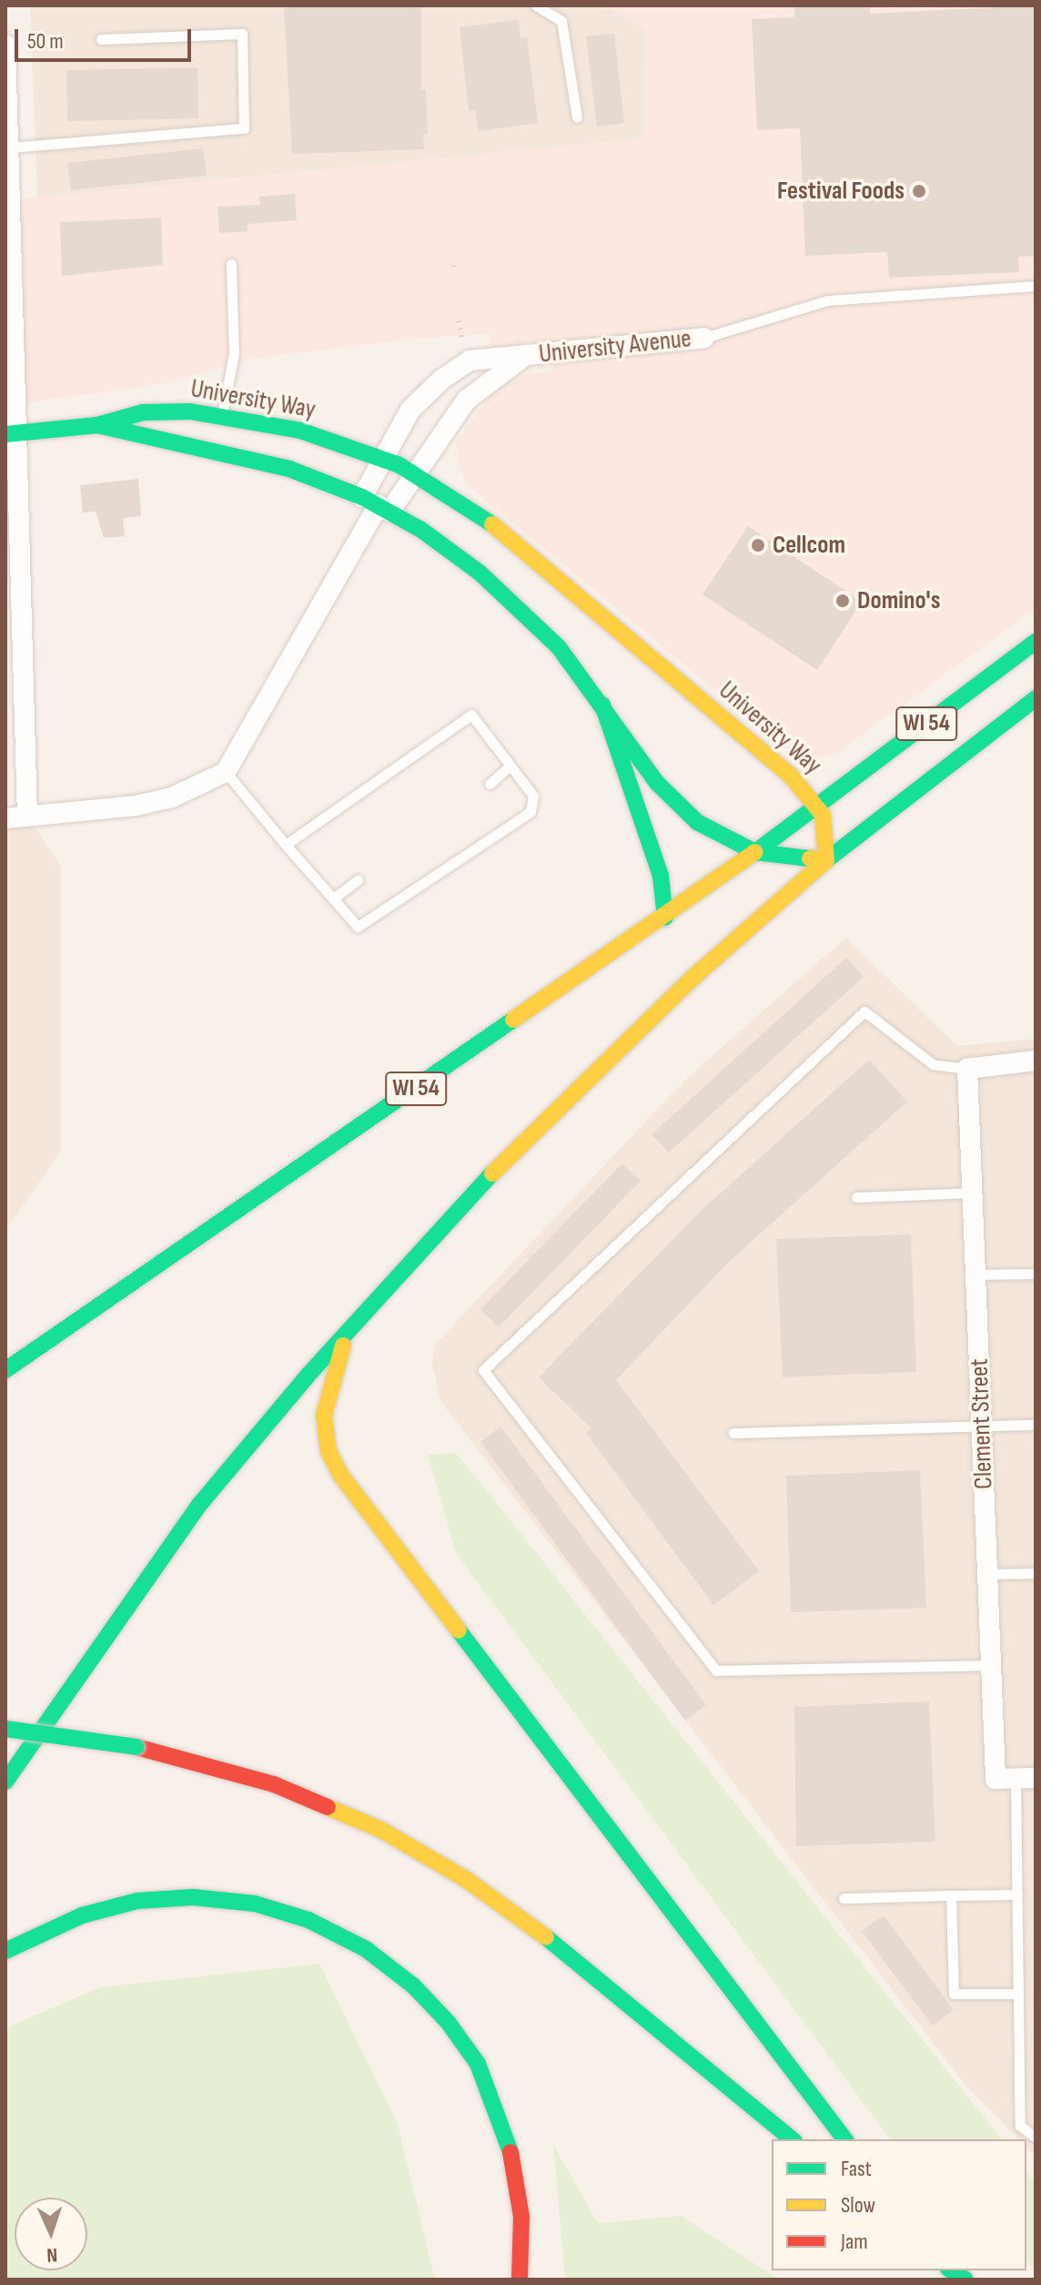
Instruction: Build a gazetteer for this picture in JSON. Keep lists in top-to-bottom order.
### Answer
{
  "streets": {
    "main road": ["University Way", "WI 54"],
    "street": ["University Avenue", "Clement Street"]
  },
  "crossings": [
    ["University Avenue", "University Way"],
    ["University Way", "WI 54"]
  ],
  "places": ["Festival Foods", "Cellcom", "Domino's"],
  "legend": ["Fast", "Slow", "Jam"],
  "scale_bar": "50 m",
  "north": "bottom"
}
